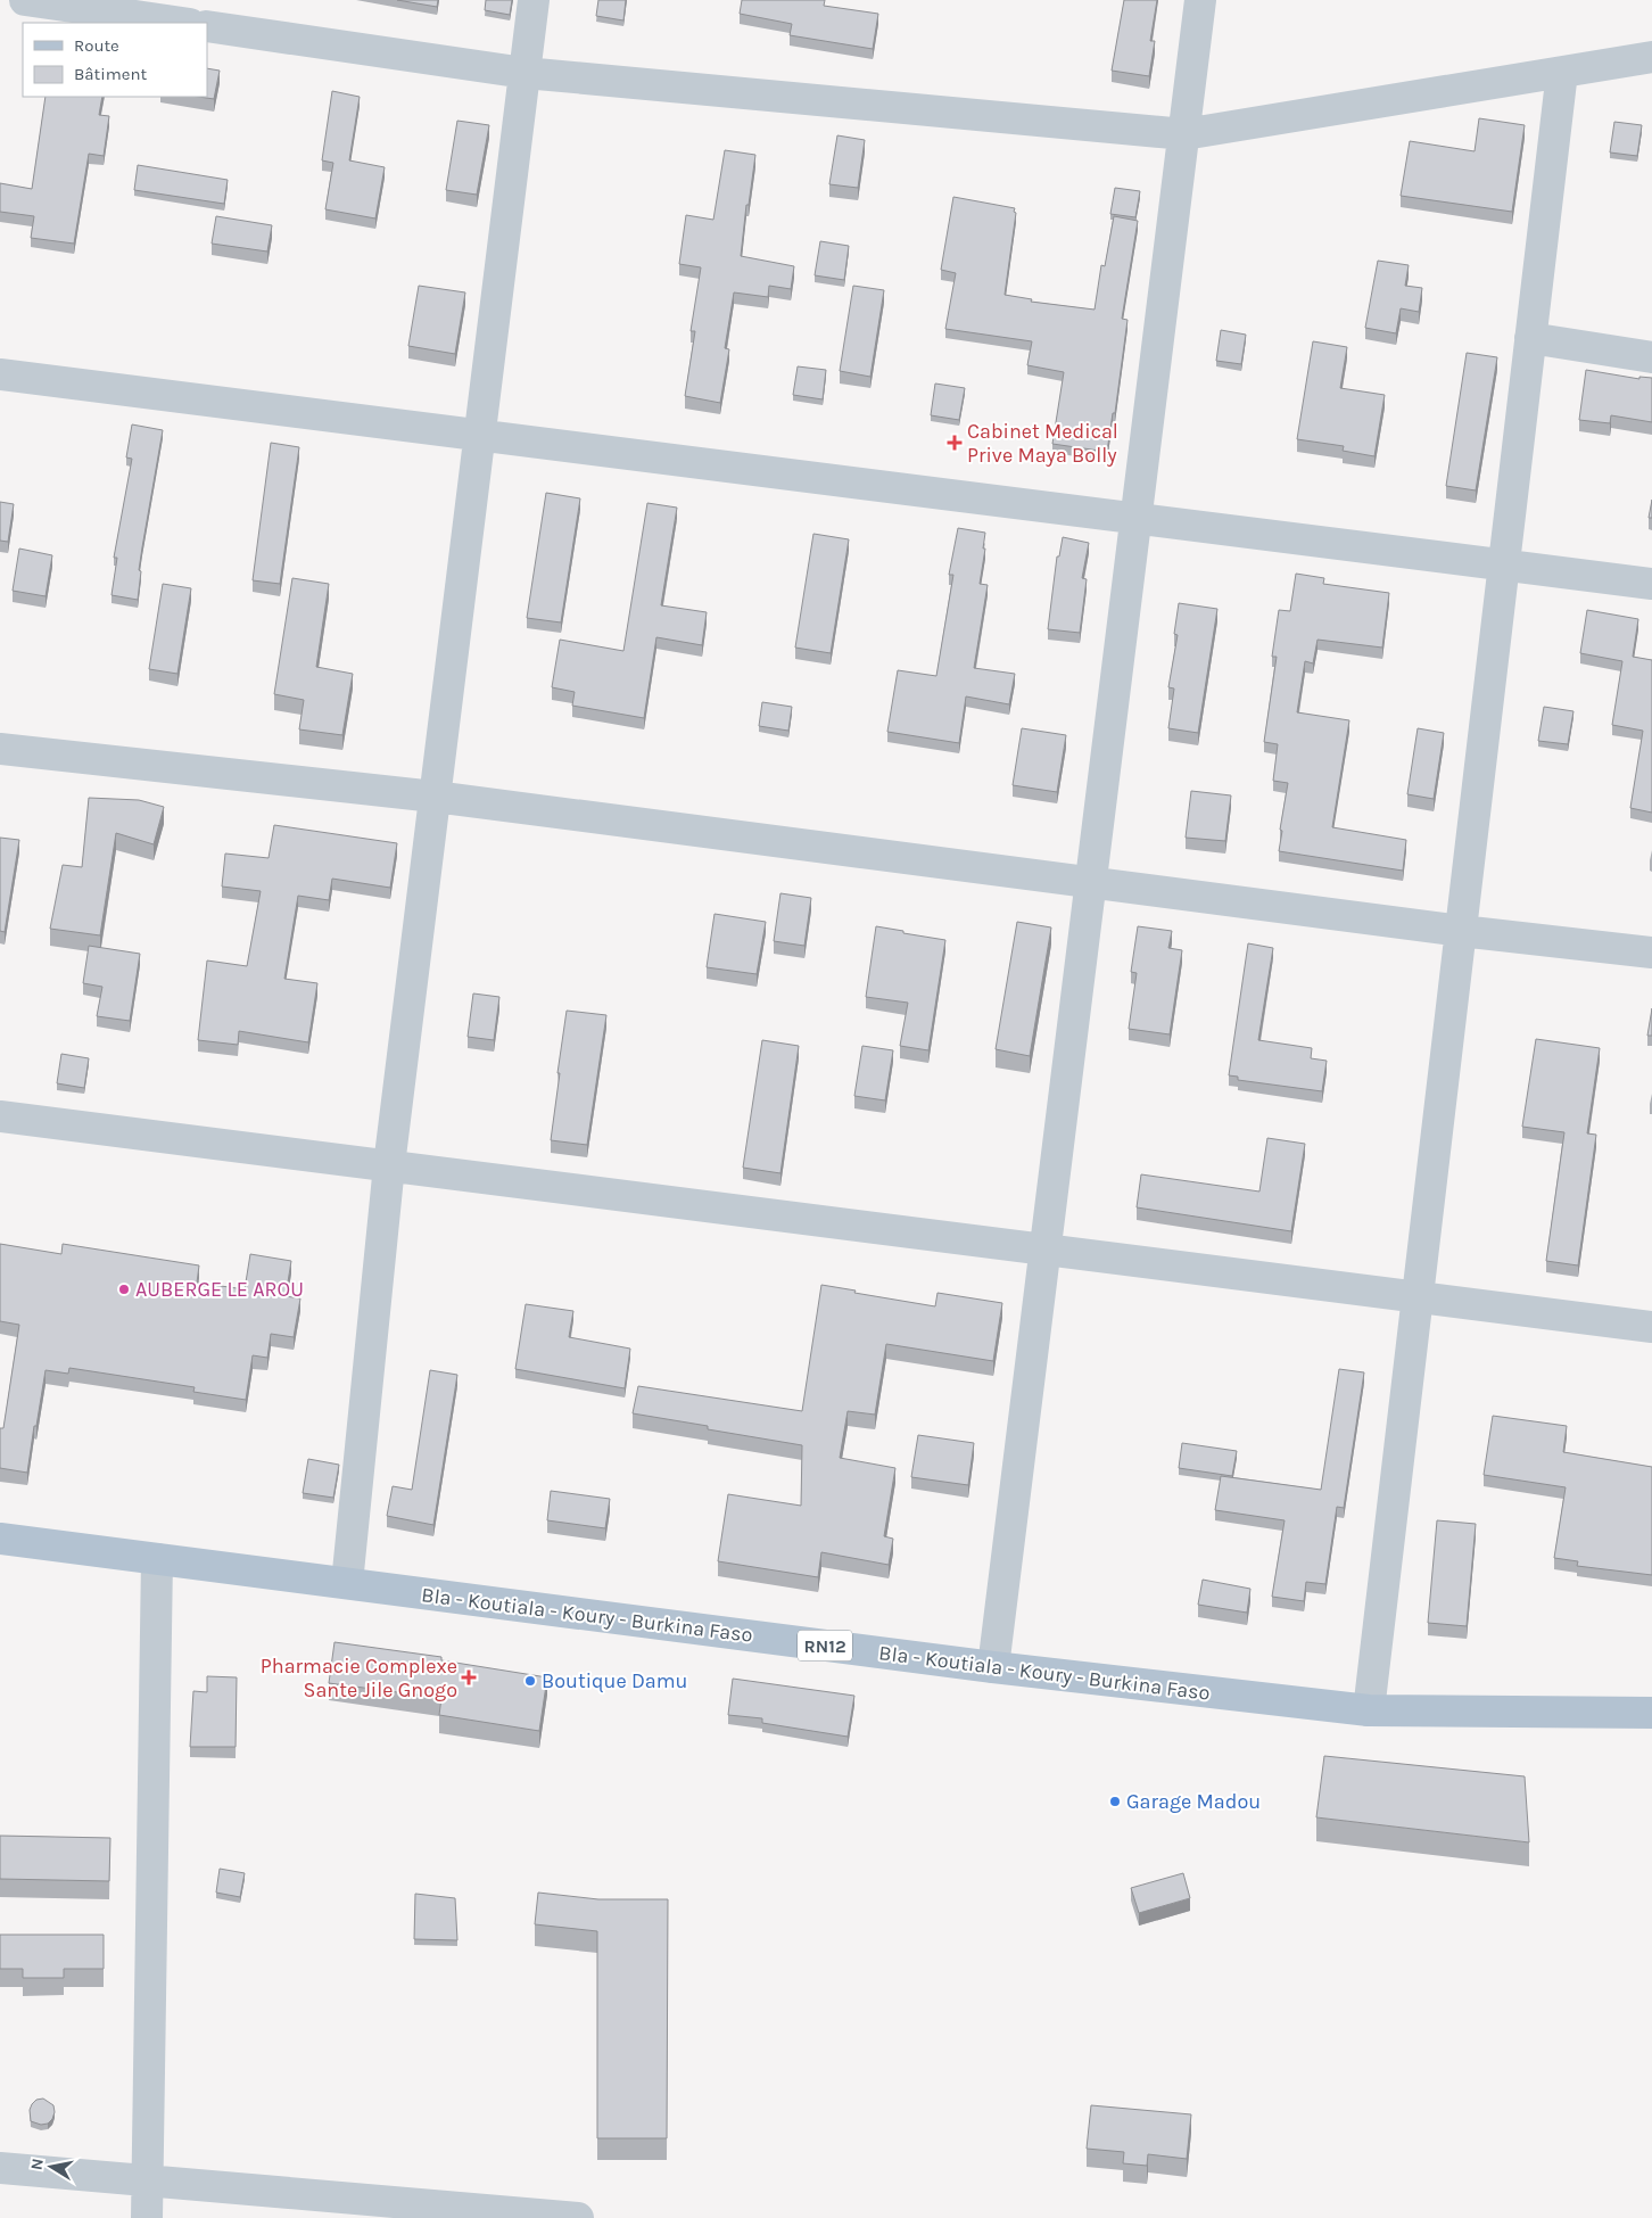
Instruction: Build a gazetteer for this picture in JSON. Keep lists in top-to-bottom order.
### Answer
{
  "streets": {
    "main road": ["Bla - Koutiala - Koury - Burkina Faso", "RN12"]
  },
  "places": {
    "health": ["Cabinet Medical Prive Maya Bolly", "Pharmacie Complexe Sante Jile Gnogo"],
    "other": ["AUBERGE LE AROU", "Boutique Damu", "Garage Madou"]
  },
  "legend": ["Route", "Bâtiment"],
  "north": "left"
}
